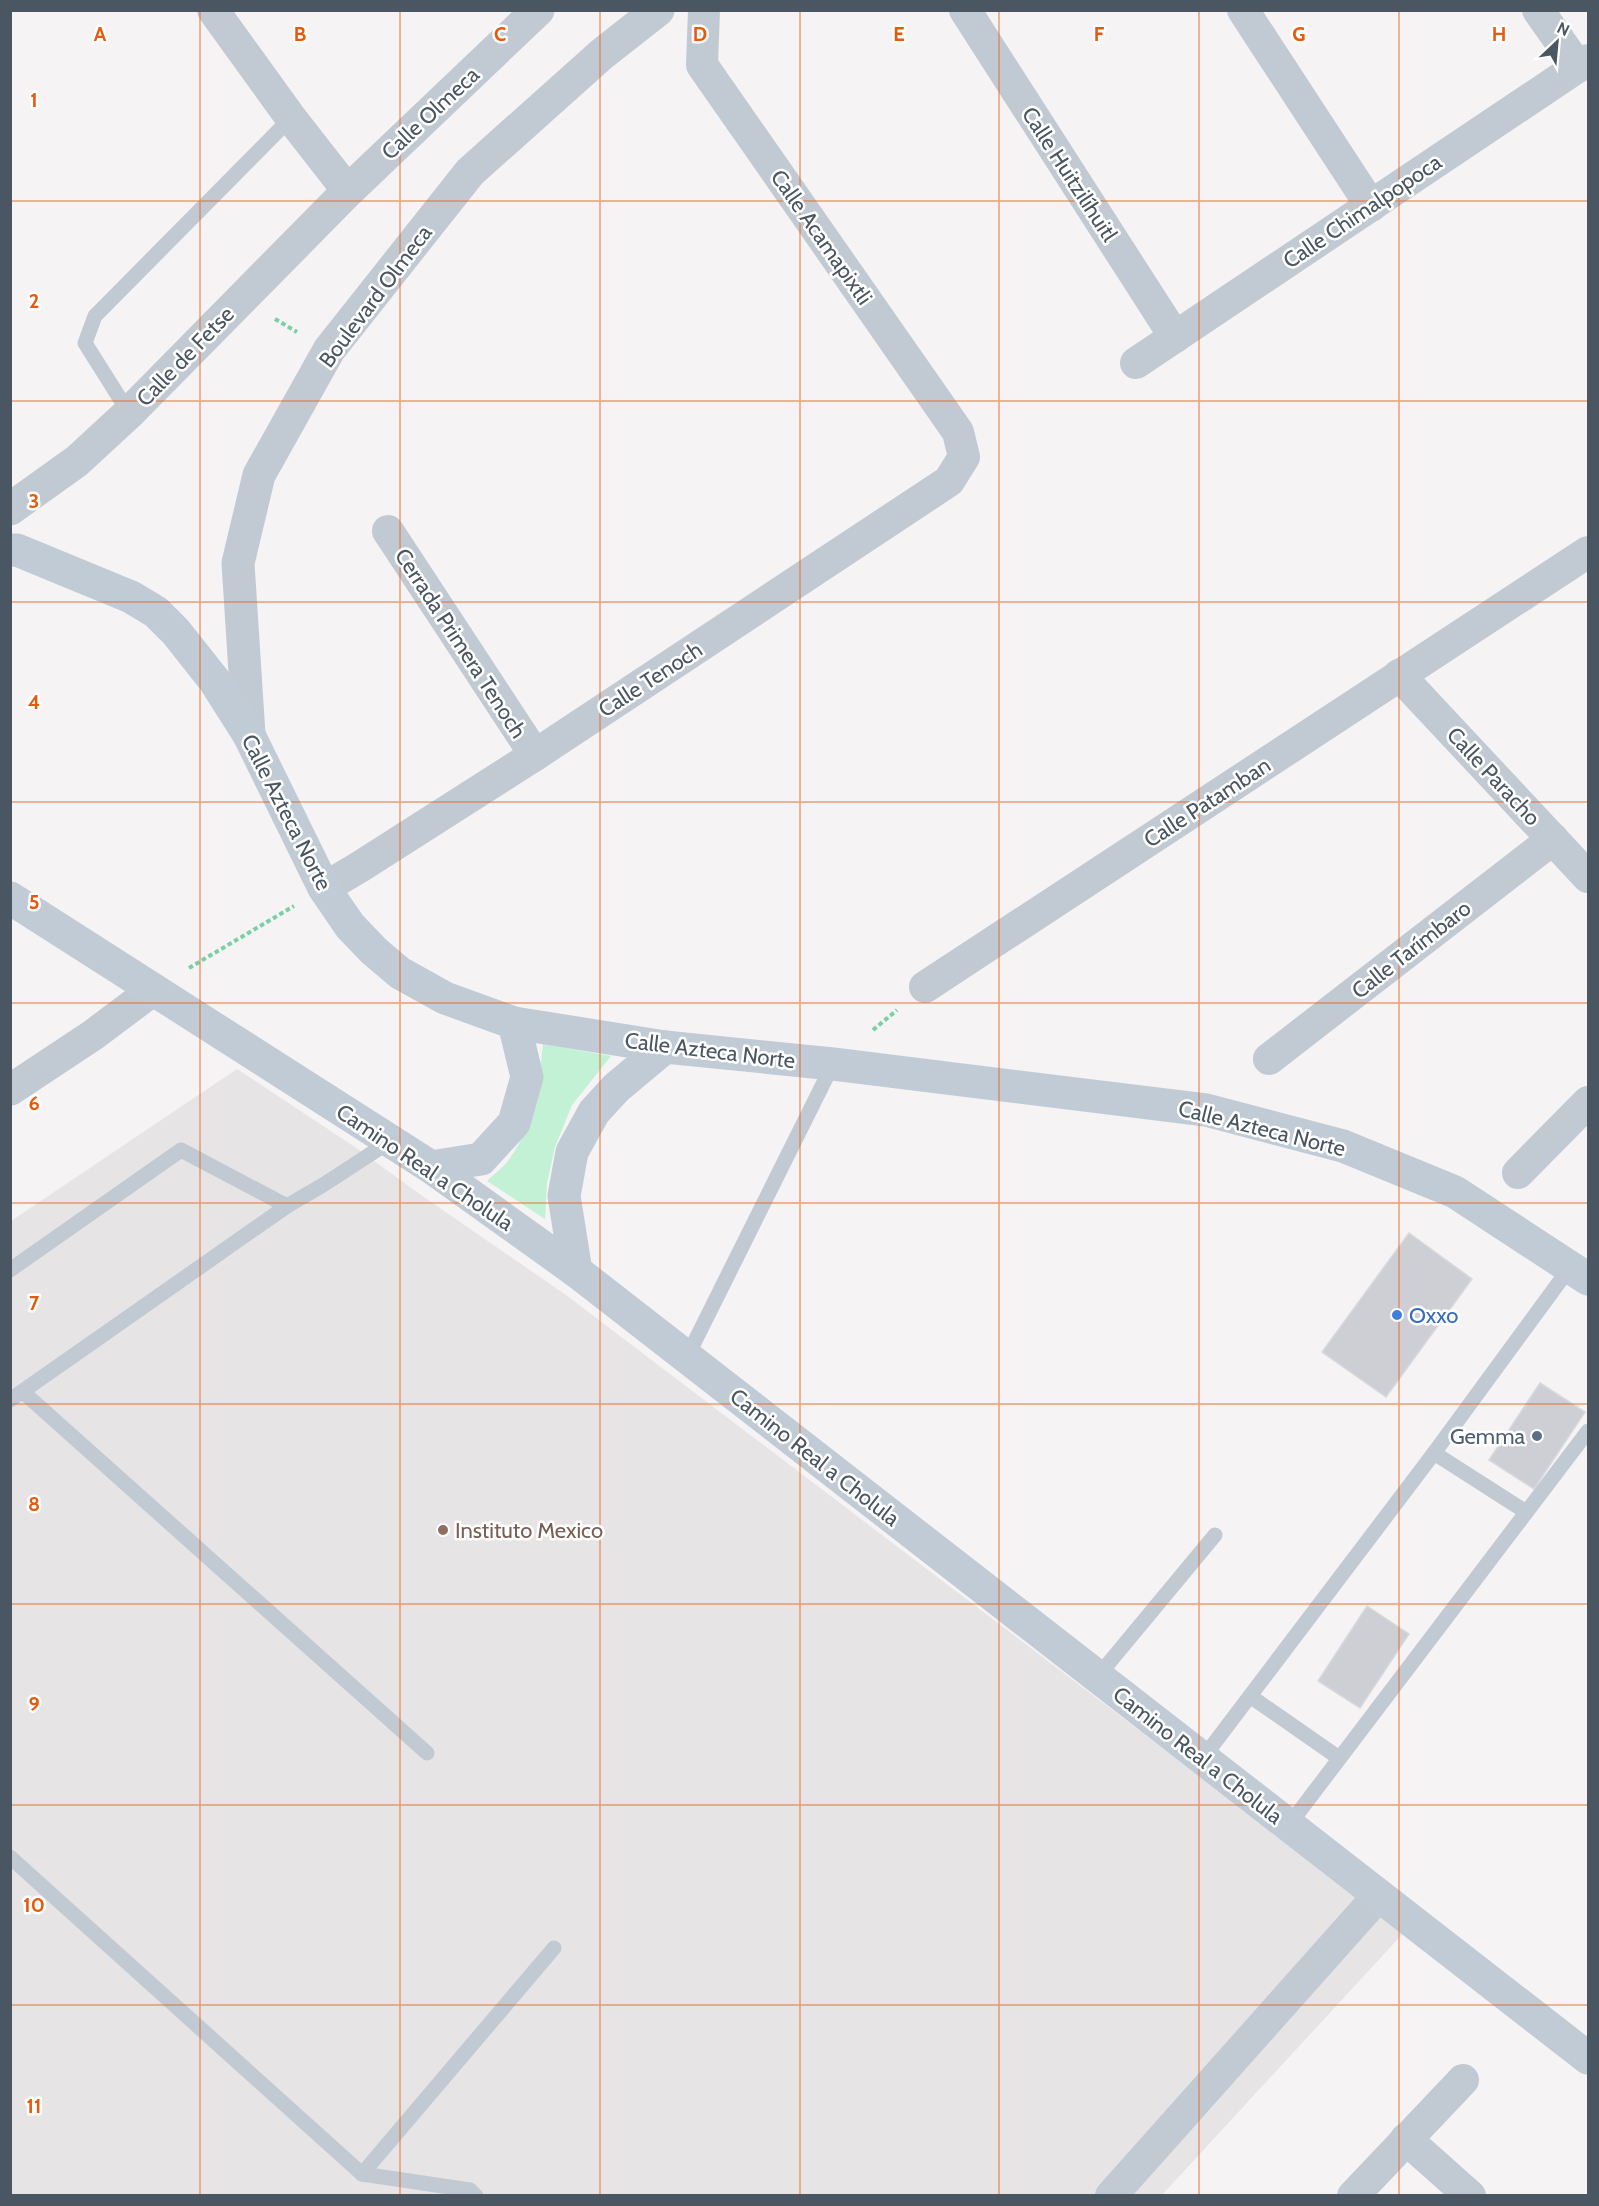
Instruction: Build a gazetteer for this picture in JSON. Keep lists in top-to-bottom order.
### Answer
{
  "streets": {
    "main road": ["Calle Azteca Norte", "Camino Real a Cholula"],
    "street": [
      "Calle Olmeca",
      "Calle Huitzilíhuitl",
      "Calle Chimalpopoca",
      "Calle Acamapixtli",
      "Boulevard Olmeca",
      "Calle de Fetse",
      "Cerrada Primera Tenoch",
      "Calle Tenoch",
      "Calle Paracho",
      "Calle Patamban",
      "Calle Tarímbaro"
    ]
  },
  "crossings": [
    ["Calle Olmeca", "Calle de Fetse"],
    ["Calle Huitzilíhuitl", "Calle Chimalpopoca"],
    ["Calle Acamapixtli", "Calle Tenoch"],
    ["Boulevard Olmeca", "Calle Azteca Norte"],
    ["Cerrada Primera Tenoch", "Calle Tenoch"],
    ["Calle Tenoch", "Calle Azteca Norte"],
    ["Calle Paracho", "Calle Patamban"],
    ["Calle Paracho", "Calle Tarímbaro"]
  ],
  "places": ["Oxxo", "Gemma", "Instituto Mexico"],
  "north": "top right",
  "grid": {
    "columns": [
      "A",
      "B",
      "C",
      "D",
      "E",
      "F",
      "G",
      "H"
    ],
    "rows": [
      "1",
      "2",
      "3",
      "4",
      "5",
      "6",
      "7",
      "8",
      "9",
      "10",
      "11"
    ]
  }
}
